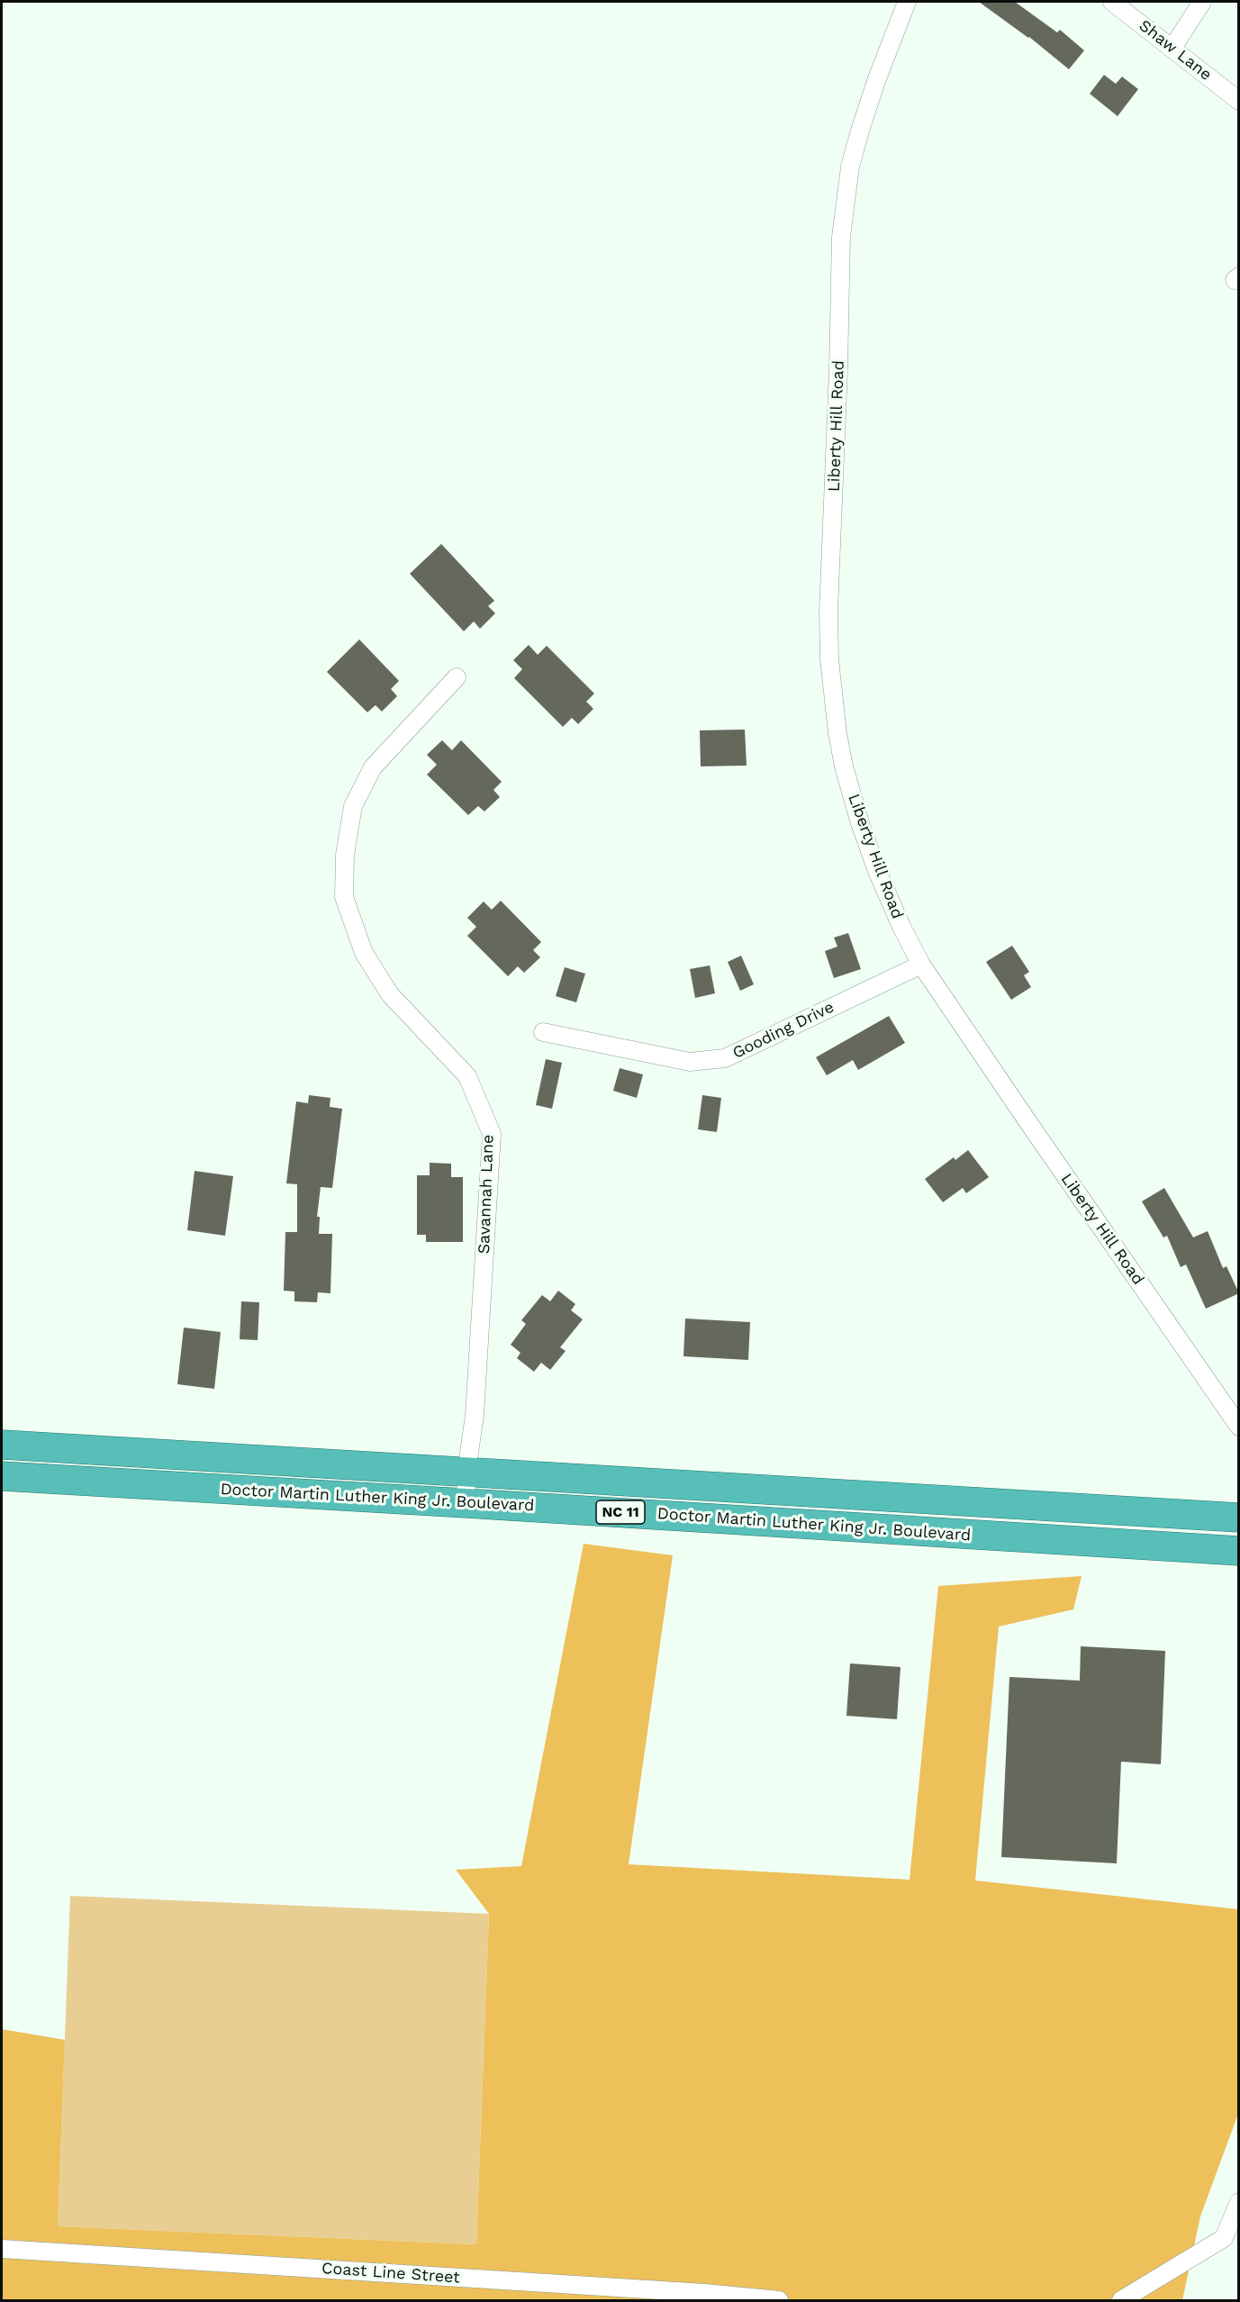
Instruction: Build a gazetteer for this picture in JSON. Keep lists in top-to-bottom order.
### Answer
{
  "streets": {
    "highway": ["Doctor Martin Luther King Jr. Boulevard", "NC 11"],
    "street": [
      "Shaw Lane",
      "Liberty Hill Road",
      "Gooding Drive",
      "Savannah Lane",
      "Coast Line Street"
    ]
  },
  "crossings": [
    ["Liberty Hill Road", "Gooding Drive"],
    ["Savannah Lane", "Doctor Martin Luther King Jr. Boulevard"]
  ]
}
